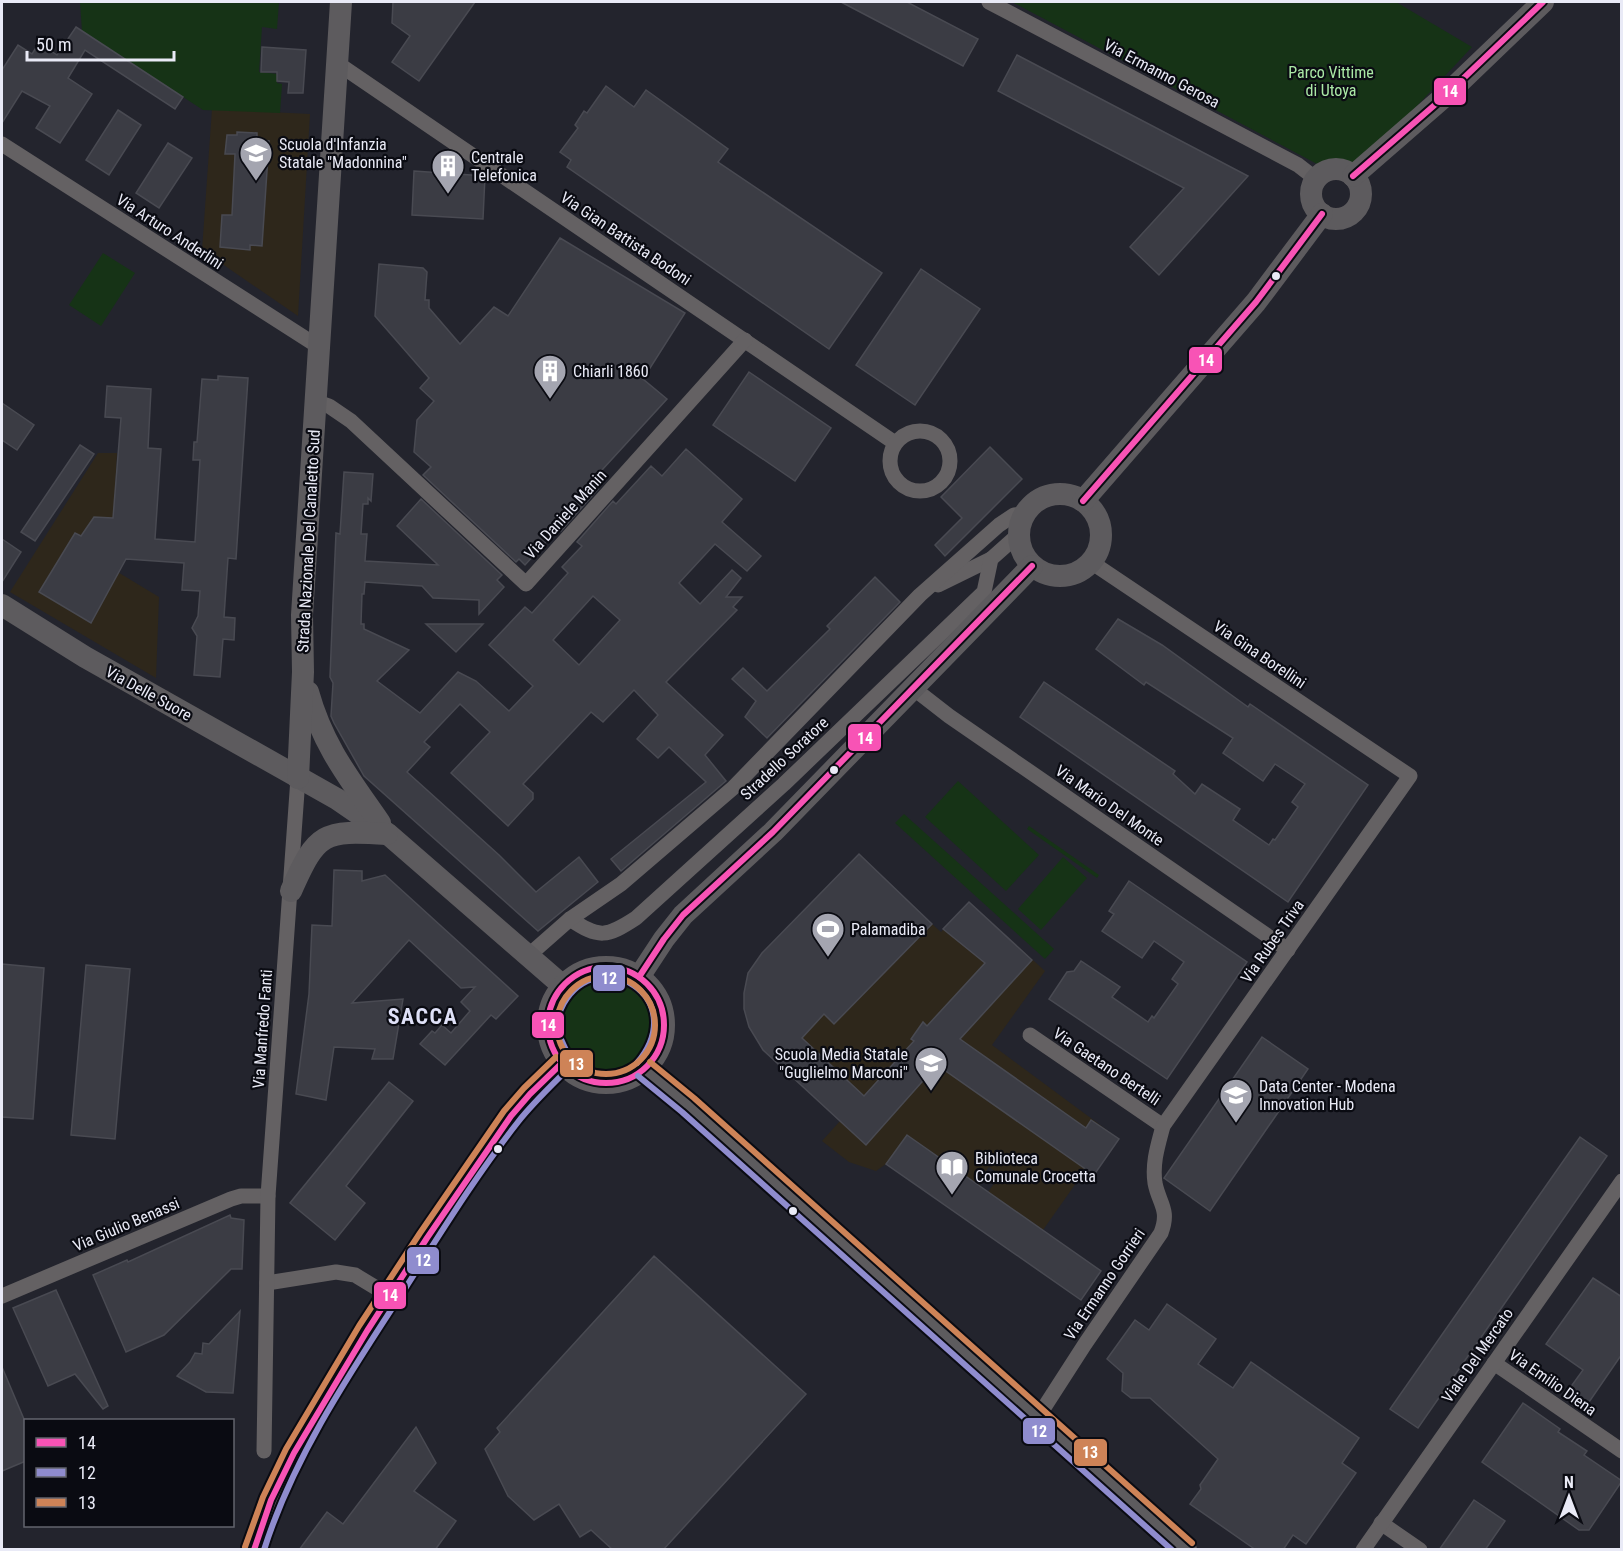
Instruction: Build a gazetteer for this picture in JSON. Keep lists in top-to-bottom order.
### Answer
{
  "streets": {
    "street": [
      "Via Ermanno Gerosa",
      "Via Arturo Anderlini",
      "Via Gian Battista Bodoni",
      "Via Daniele Manin",
      "Strada Nazionale Del Canaletto Sud",
      "Via Gina Borellini",
      "Via Delle Suore",
      "Stradello Soratore",
      "Via Mario Del Monte",
      "Via Rubes Triva",
      "Via Manfredo Fanti",
      "Via Gaetano Bertelli",
      "Via Giulio Benassi",
      "Via Ermanno Gorrieri",
      "Viale Del Mercato",
      "Via Emilio Diena"
    ]
  },
  "crossings": [
    ["Via Arturo Anderlini", "Strada Nazionale Del Canaletto Sud"],
    ["Via Gian Battista Bodoni", "Via Daniele Manin"],
    ["Via Gian Battista Bodoni", "Strada Nazionale Del Canaletto Sud"],
    ["Via Daniele Manin", "Strada Nazionale Del Canaletto Sud"],
    ["Strada Nazionale Del Canaletto Sud", "Via Delle Suore"],
    ["Strada Nazionale Del Canaletto Sud", "Via Manfredo Fanti"],
    ["Via Gina Borellini", "Stradello Soratore"],
    ["Via Gina Borellini", "Via Rubes Triva"],
    ["Via Delle Suore", "Via Manfredo Fanti"],
    ["Via Mario Del Monte", "Via Rubes Triva"],
    ["Via Rubes Triva", "Via Gaetano Bertelli"],
    ["Via Rubes Triva", "Via Ermanno Gorrieri"],
    ["Via Manfredo Fanti", "Via Giulio Benassi"],
    ["Via Gaetano Bertelli", "Via Ermanno Gorrieri"],
    ["Viale Del Mercato", "Via Emilio Diena"]
  ],
  "districts": ["SACCA"],
  "parks": ["Parco Vittime di Utoya"],
  "places": {
    "school or university": ["Scuola d'Infanzia Statale \"Madonnina\"", "Scuola Media Statale \"Guglielmo Marconi\"", "Data Center - Modena Innovation Hub"],
    "building": ["Centrale Telefonica", "Chiarli 1860"],
    "sports": ["Palamadiba"],
    "library": ["Biblioteca Comunale Crocetta"]
  },
  "lines": ["transit line 14", "transit line 13", "transit line 12"],
  "legend": ["14", "12", "13"],
  "scale_bar": "50 m",
  "north": "top"
}
